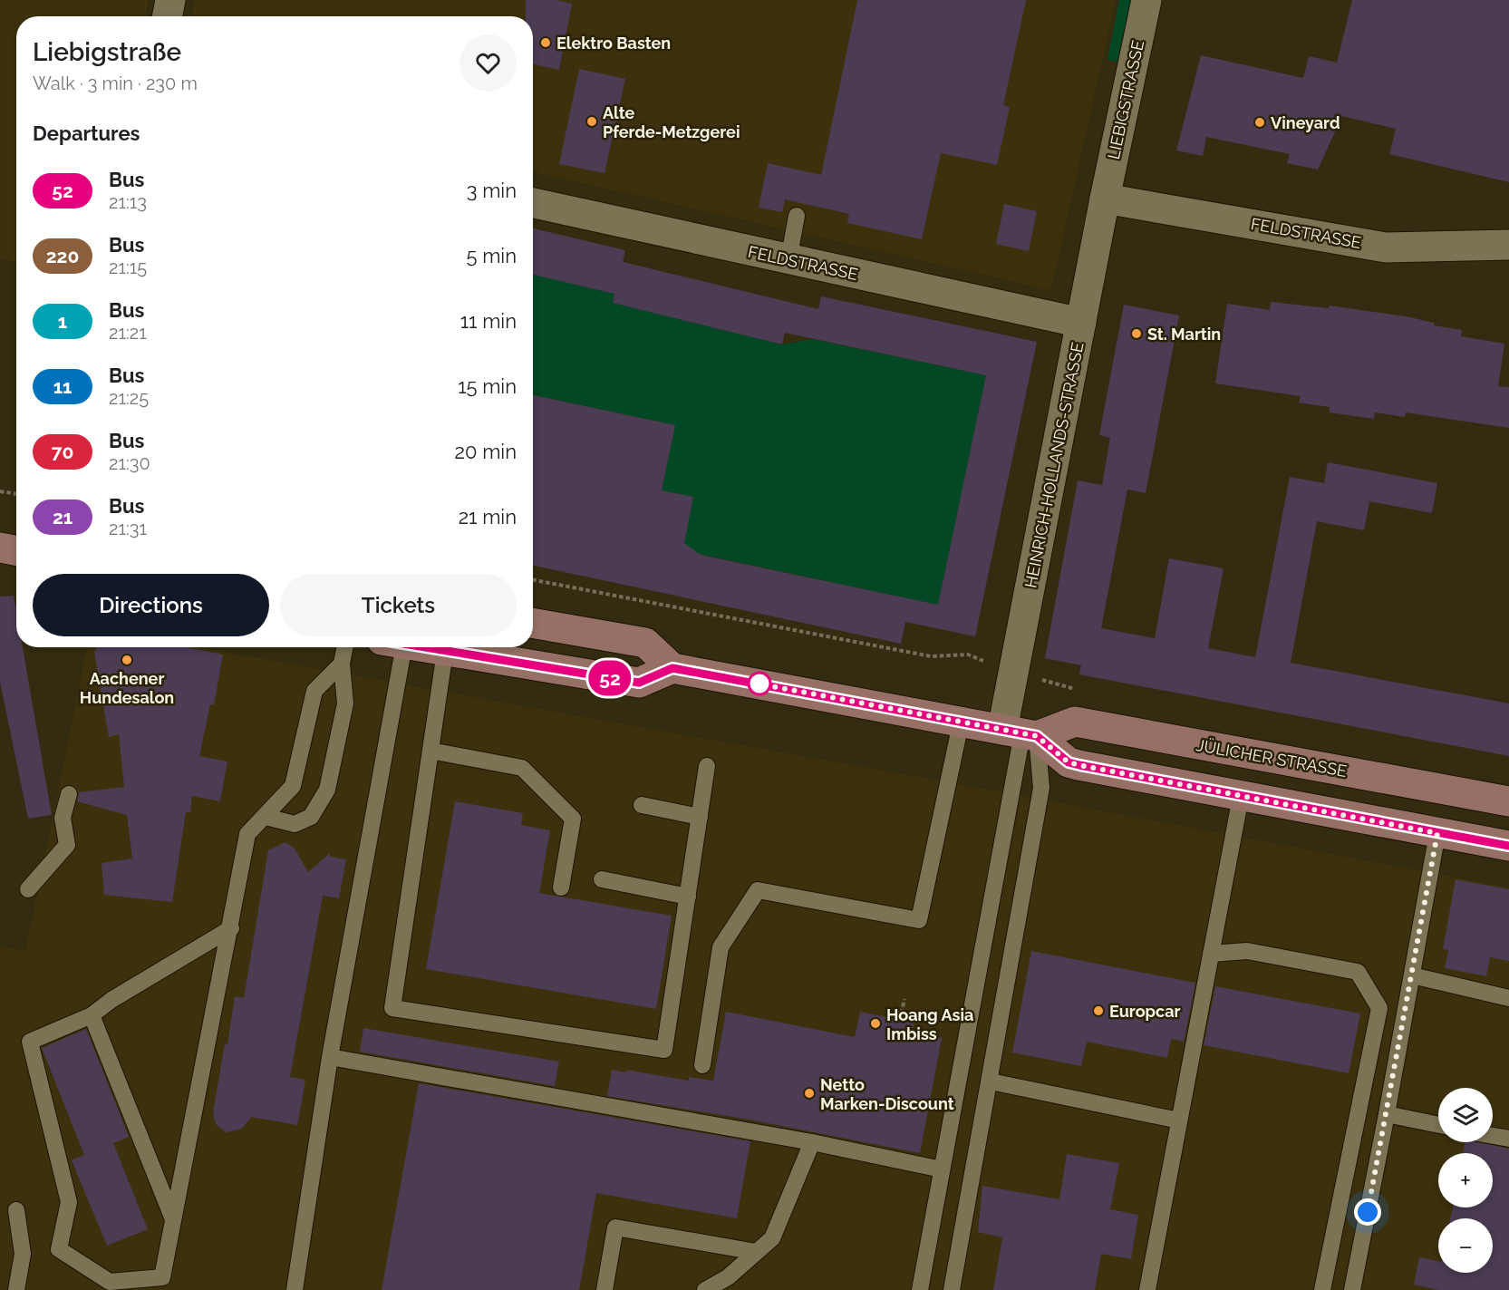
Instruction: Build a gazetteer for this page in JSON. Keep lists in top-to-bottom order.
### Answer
{
  "streets": {
    "main road": ["JÜLICHER STRASSE"],
    "street": ["LIEBIGSTRASSE", "FELDSTRASSE", "HEINRICH-HOLLANDS-STRASSE"]
  },
  "crossings": [
    ["LIEBIGSTRASSE", "FELDSTRASSE"],
    ["LIEBIGSTRASSE", "HEINRICH-HOLLANDS-STRASSE"],
    ["FELDSTRASSE", "HEINRICH-HOLLANDS-STRASSE"],
    ["HEINRICH-HOLLANDS-STRASSE", "JÜLICHER STRASSE"]
  ],
  "places": [
    "Elektro Basten",
    "Alte Pferde-Metzgerei",
    "Vineyard",
    "St. Martin",
    "Aachener Hundesalon",
    "Europcar",
    "Hoang Asia Imbiss",
    "Netto Marken-Discount"
  ],
  "lines": ["bus line 52"],
  "page": {
    "on_map": "52",
    "heading": [
      ["Liebigstraße", "Walk · 3 min · 230 m"],
      "Departures"
    ],
    "list": [
      {
        "mark": "52",
        "name": "Bus",
        "note": "21:13",
        "value": "3 min"
      },
      {
        "mark": "220",
        "name": "Bus",
        "note": "21:15",
        "value": "5 min"
      },
      {
        "mark": "1",
        "name": "Bus",
        "note": "21:21",
        "value": "11 min"
      },
      {
        "mark": "11",
        "name": "Bus",
        "note": "21:25",
        "value": "15 min"
      },
      {
        "mark": "70",
        "name": "Bus",
        "note": "21:30",
        "value": "20 min"
      },
      {
        "mark": "21",
        "name": "Bus",
        "note": "21:31",
        "value": "21 min"
      }
    ],
    "buttons": ["Directions", "Tickets"],
    "map_buttons": ["+", "−"]
  }
}
